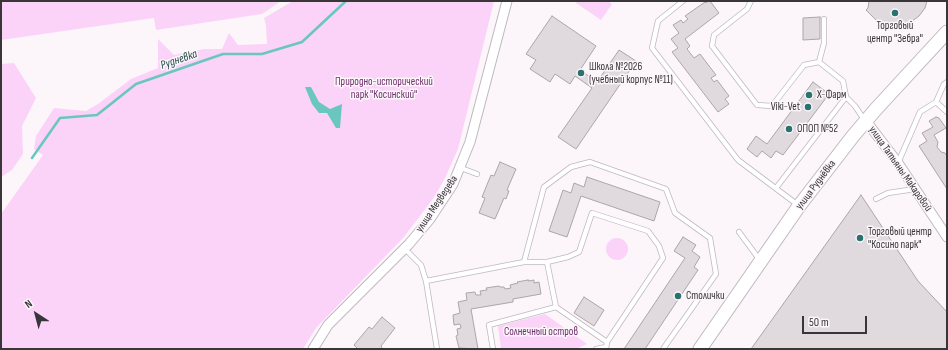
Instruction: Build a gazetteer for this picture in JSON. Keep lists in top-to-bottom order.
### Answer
{
  "streets": {
    "street": ["улица Татьяны Макаровой", "улица Руднёвка", "улица Медведева"]
  },
  "crossings": [
    ["улица Татьяны Макаровой", "улица Руднёвка"]
  ],
  "water": ["Рудневка"],
  "parks": ["Природно-исторический парк \"Косинский\"", "Солнечный остров"],
  "places": [
    "Торговый центр \"Зебра\"",
    "Школа №2026 (учебный корпус №11)",
    "X-Фарм",
    "Viki-Vet",
    "ОПОП №52",
    "Торговый центр \"Косино парк\"",
    "Столички"
  ],
  "scale_bar": "50 m",
  "north": "top left"
}
